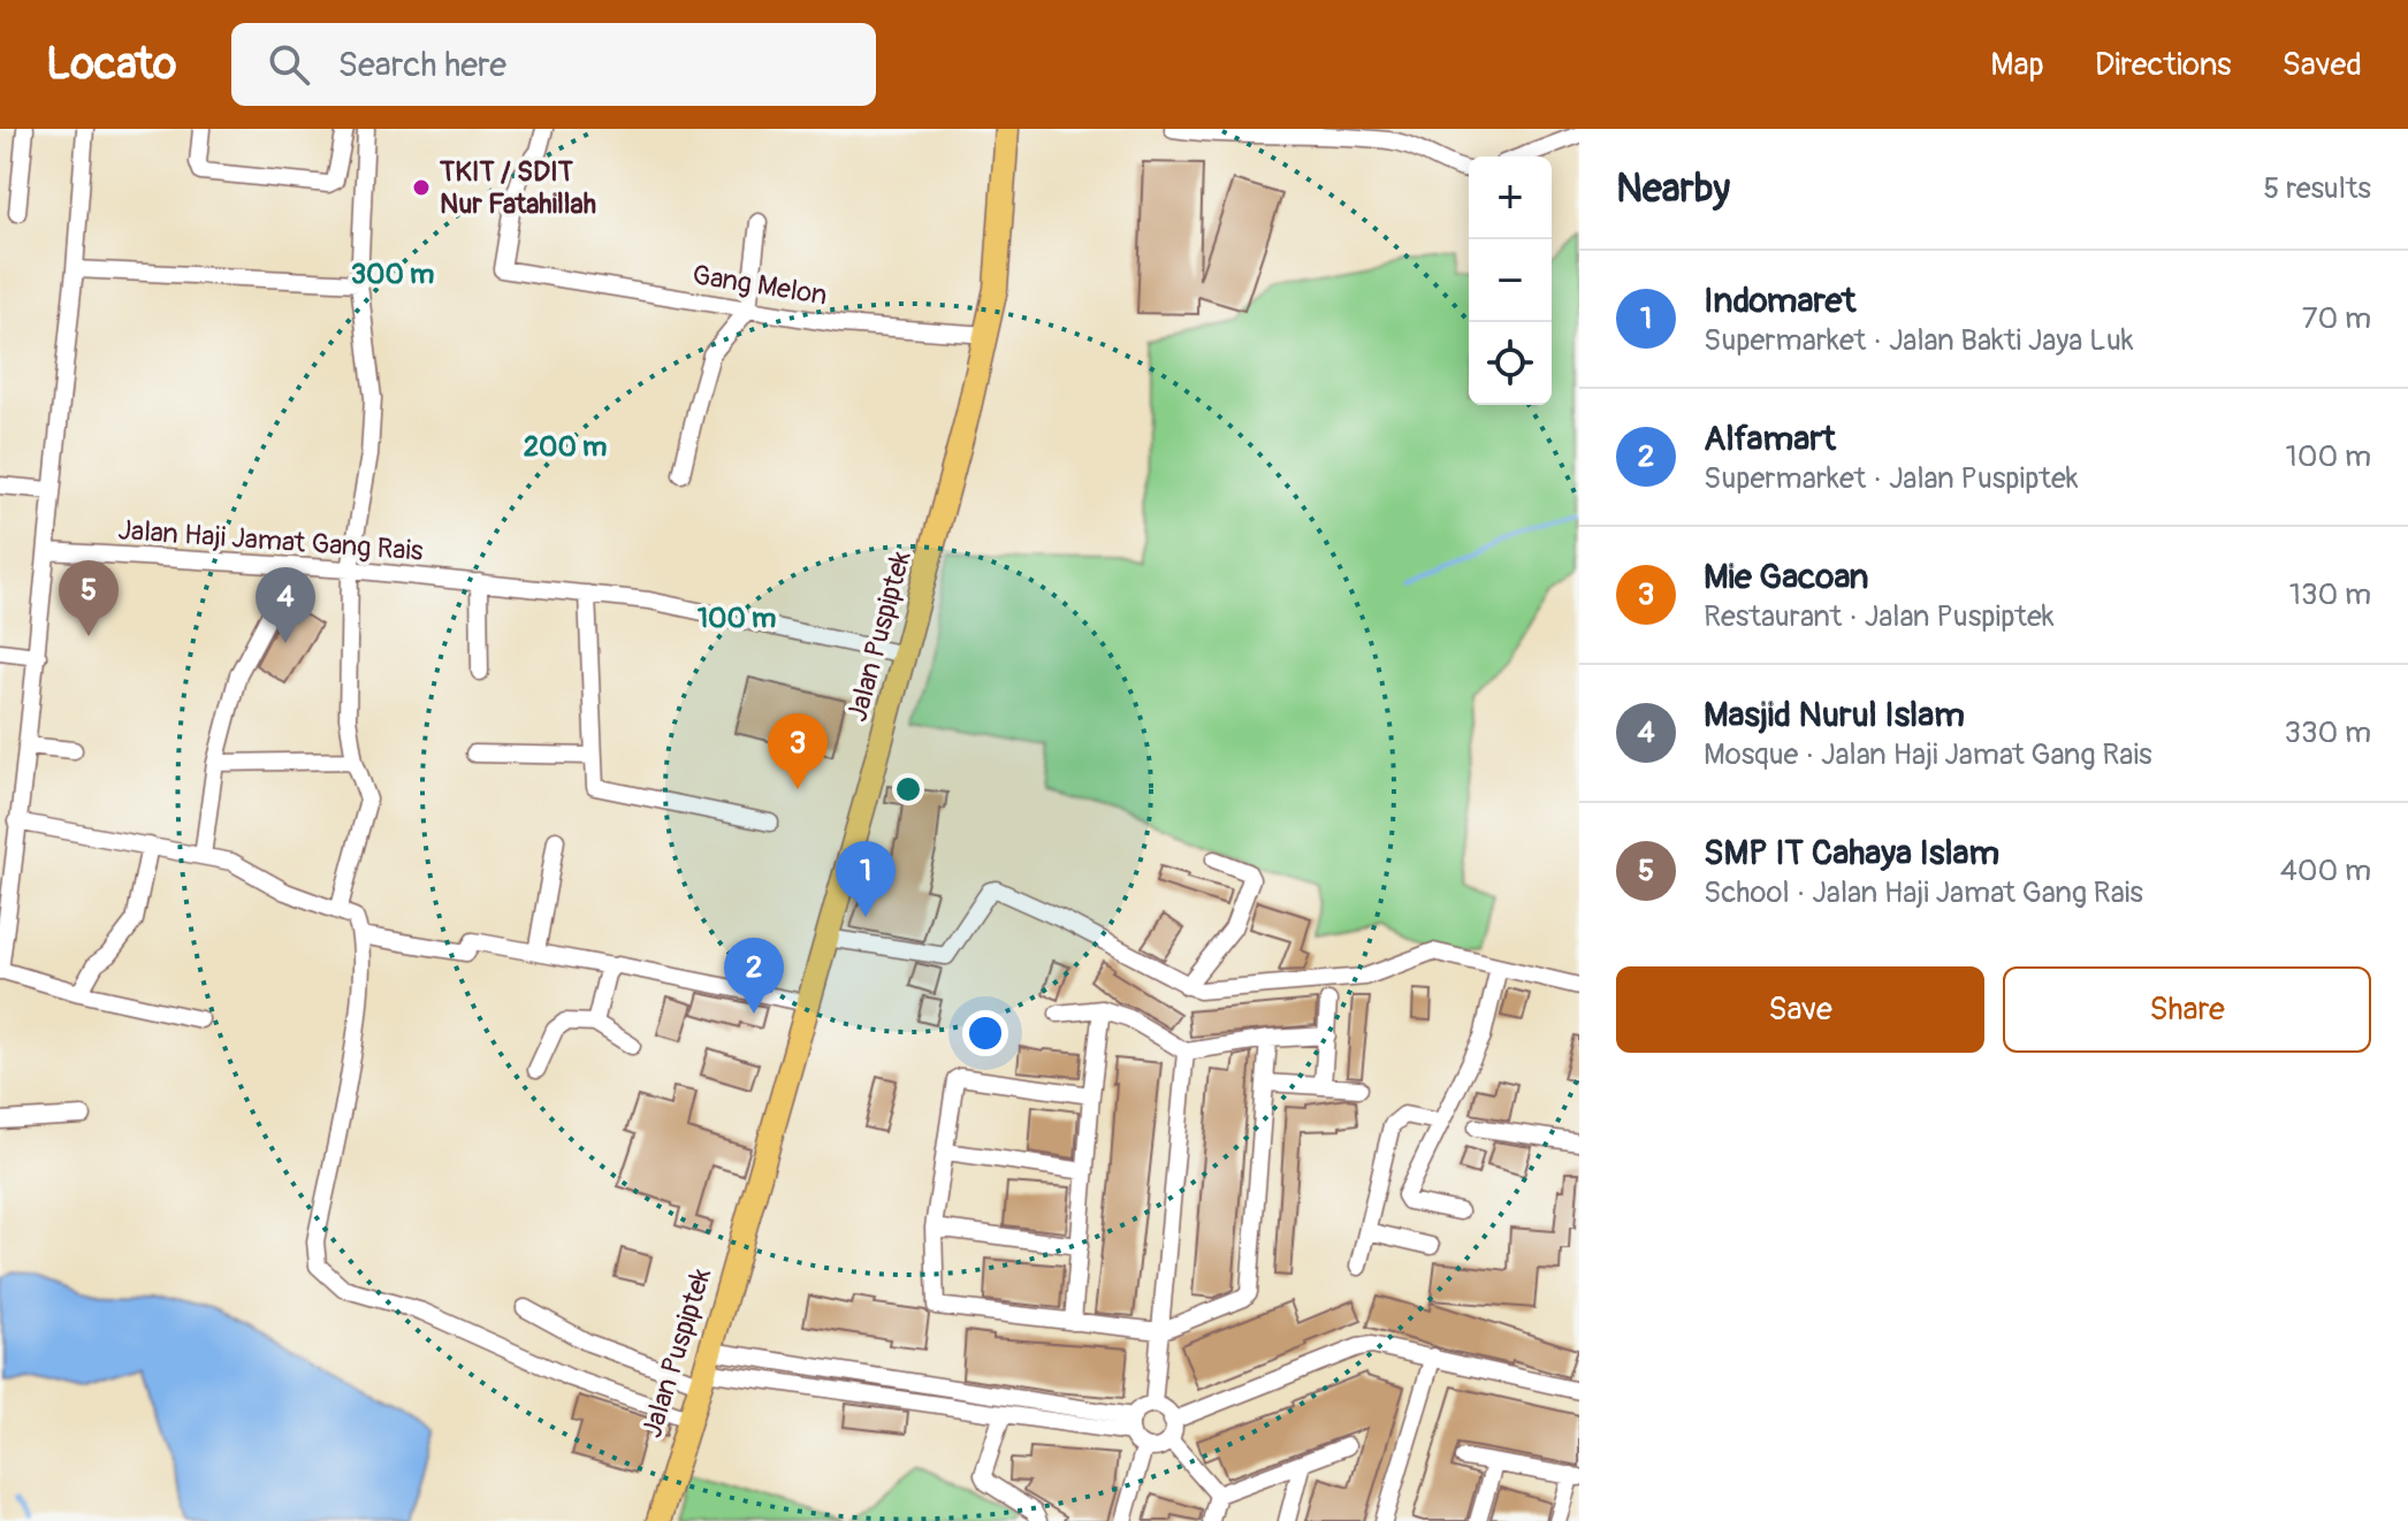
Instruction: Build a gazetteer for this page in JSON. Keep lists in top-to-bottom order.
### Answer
{
  "streets": {
    "main road": ["Jalan Puspiptek"],
    "street": ["Gang Melon", "Jalan Haji Jamat Gang Rais"]
  },
  "crossings": [
    ["Gang Melon", "Jalan Puspiptek"],
    ["Jalan Haji Jamat Gang Rais", "Jalan Puspiptek"]
  ],
  "places": ["TKIT / SDIT Nur Fatahillah"],
  "page": {
    "header": "Locato",
    "search": "Search here",
    "nav": ["Map", "Directions", "Saved"],
    "heading": ["Nearby", "5 results"],
    "map_buttons": ["+", "−"],
    "list": [
      {
        "mark": "1",
        "name": "Indomaret",
        "note": "Supermarket · Jalan Bakti Jaya Luk",
        "value": "70 m"
      },
      {
        "mark": "2",
        "name": "Alfamart",
        "note": "Supermarket · Jalan Puspiptek",
        "value": "100 m"
      },
      {
        "mark": "3",
        "name": "Mie Gacoan",
        "note": "Restaurant · Jalan Puspiptek",
        "value": "130 m"
      },
      {
        "mark": "4",
        "name": "Masjid Nurul Islam",
        "note": "Mosque · Jalan Haji Jamat Gang Rais",
        "value": "330 m"
      },
      {
        "mark": "5",
        "name": "SMP IT Cahaya Islam",
        "note": "School · Jalan Haji Jamat Gang Rais",
        "value": "400 m"
      }
    ],
    "pins": [
      "5",
      "4",
      "3",
      "1",
      "2"
    ],
    "buttons": ["Save", "Share"]
  },
  "rings": ["300 m", "200 m", "100 m"]
}
